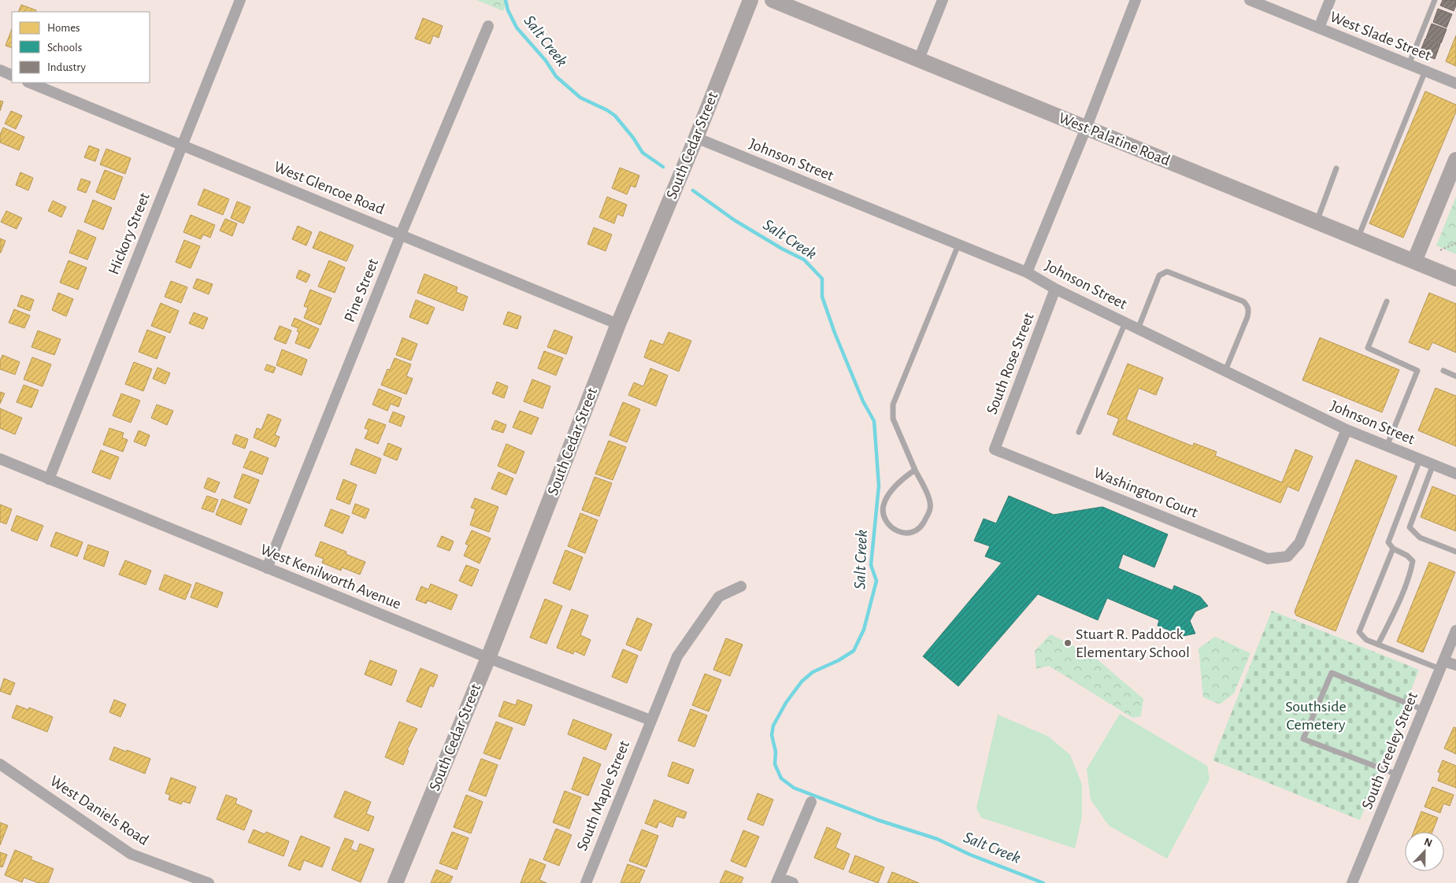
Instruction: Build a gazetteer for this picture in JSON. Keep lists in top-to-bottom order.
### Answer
{
  "streets": {
    "street": [
      "West Slade Street",
      "West Palatine Road",
      "South Cedar Street",
      "Johnson Street",
      "West Glencoe Road",
      "Hickory Street",
      "Pine Street",
      "South Rose Street",
      "Washington Court",
      "West Kenilworth Avenue",
      "South Greeley Street",
      "South Maple Street",
      "West Daniels Road"
    ]
  },
  "crossings": [
    ["South Cedar Street", "Johnson Street"],
    ["South Cedar Street", "West Glencoe Road"],
    ["South Cedar Street", "West Kenilworth Avenue"],
    ["Johnson Street", "South Rose Street"],
    ["Johnson Street", "Washington Court"],
    ["West Glencoe Road", "Hickory Street"],
    ["West Glencoe Road", "Pine Street"],
    ["Hickory Street", "West Kenilworth Avenue"],
    ["Pine Street", "West Kenilworth Avenue"],
    ["South Rose Street", "Washington Court"],
    ["West Kenilworth Avenue", "South Maple Street"]
  ],
  "water": ["Salt Creek"],
  "parks": ["Southside Cemetery"],
  "places": ["Stuart R. Paddock Elementary School"],
  "legend": ["Homes", "Schools", "Industry"],
  "north": "top"
}
